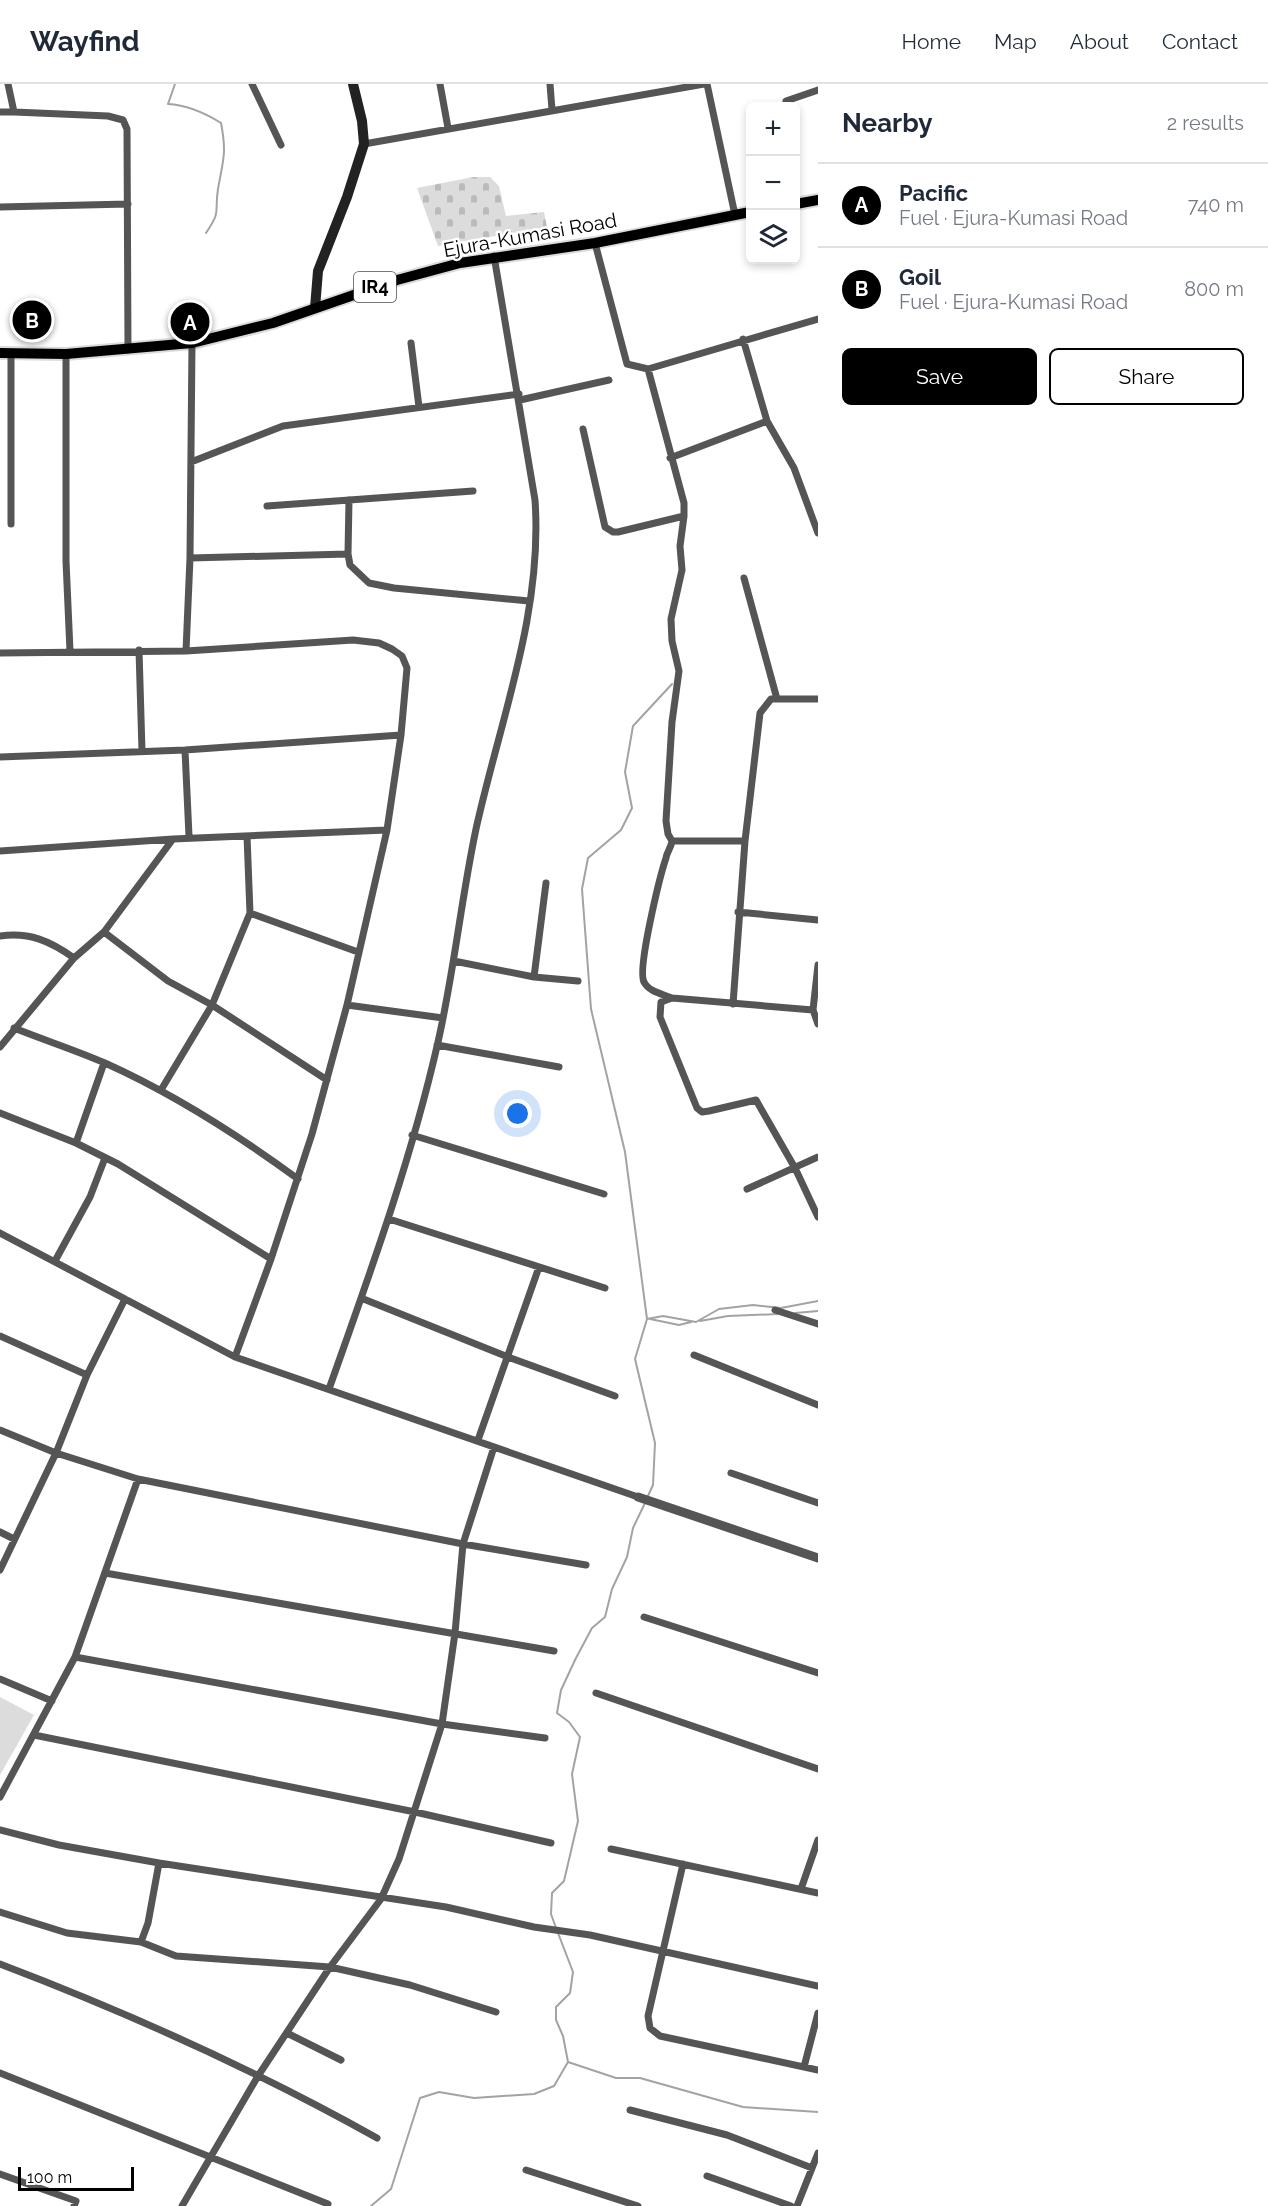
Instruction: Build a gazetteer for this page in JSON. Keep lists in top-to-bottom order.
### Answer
{
  "streets": {
    "main road": ["Ejura-Kumasi Road", "IR4"]
  },
  "scale_bar": "100 m",
  "page": {
    "header": "Wayfind",
    "nav": [
      "Home",
      "Map",
      "About",
      "Contact"
    ],
    "heading": ["Nearby", "2 results"],
    "map_buttons": ["+", "−"],
    "list": [
      {
        "mark": "A",
        "name": "Pacific",
        "note": "Fuel · Ejura-Kumasi Road",
        "value": "740 m"
      },
      {
        "mark": "B",
        "name": "Goil",
        "note": "Fuel · Ejura-Kumasi Road",
        "value": "800 m"
      }
    ],
    "pins": ["B", "A"],
    "buttons": ["Save", "Share"],
    "scale": "100 m"
  }
}
